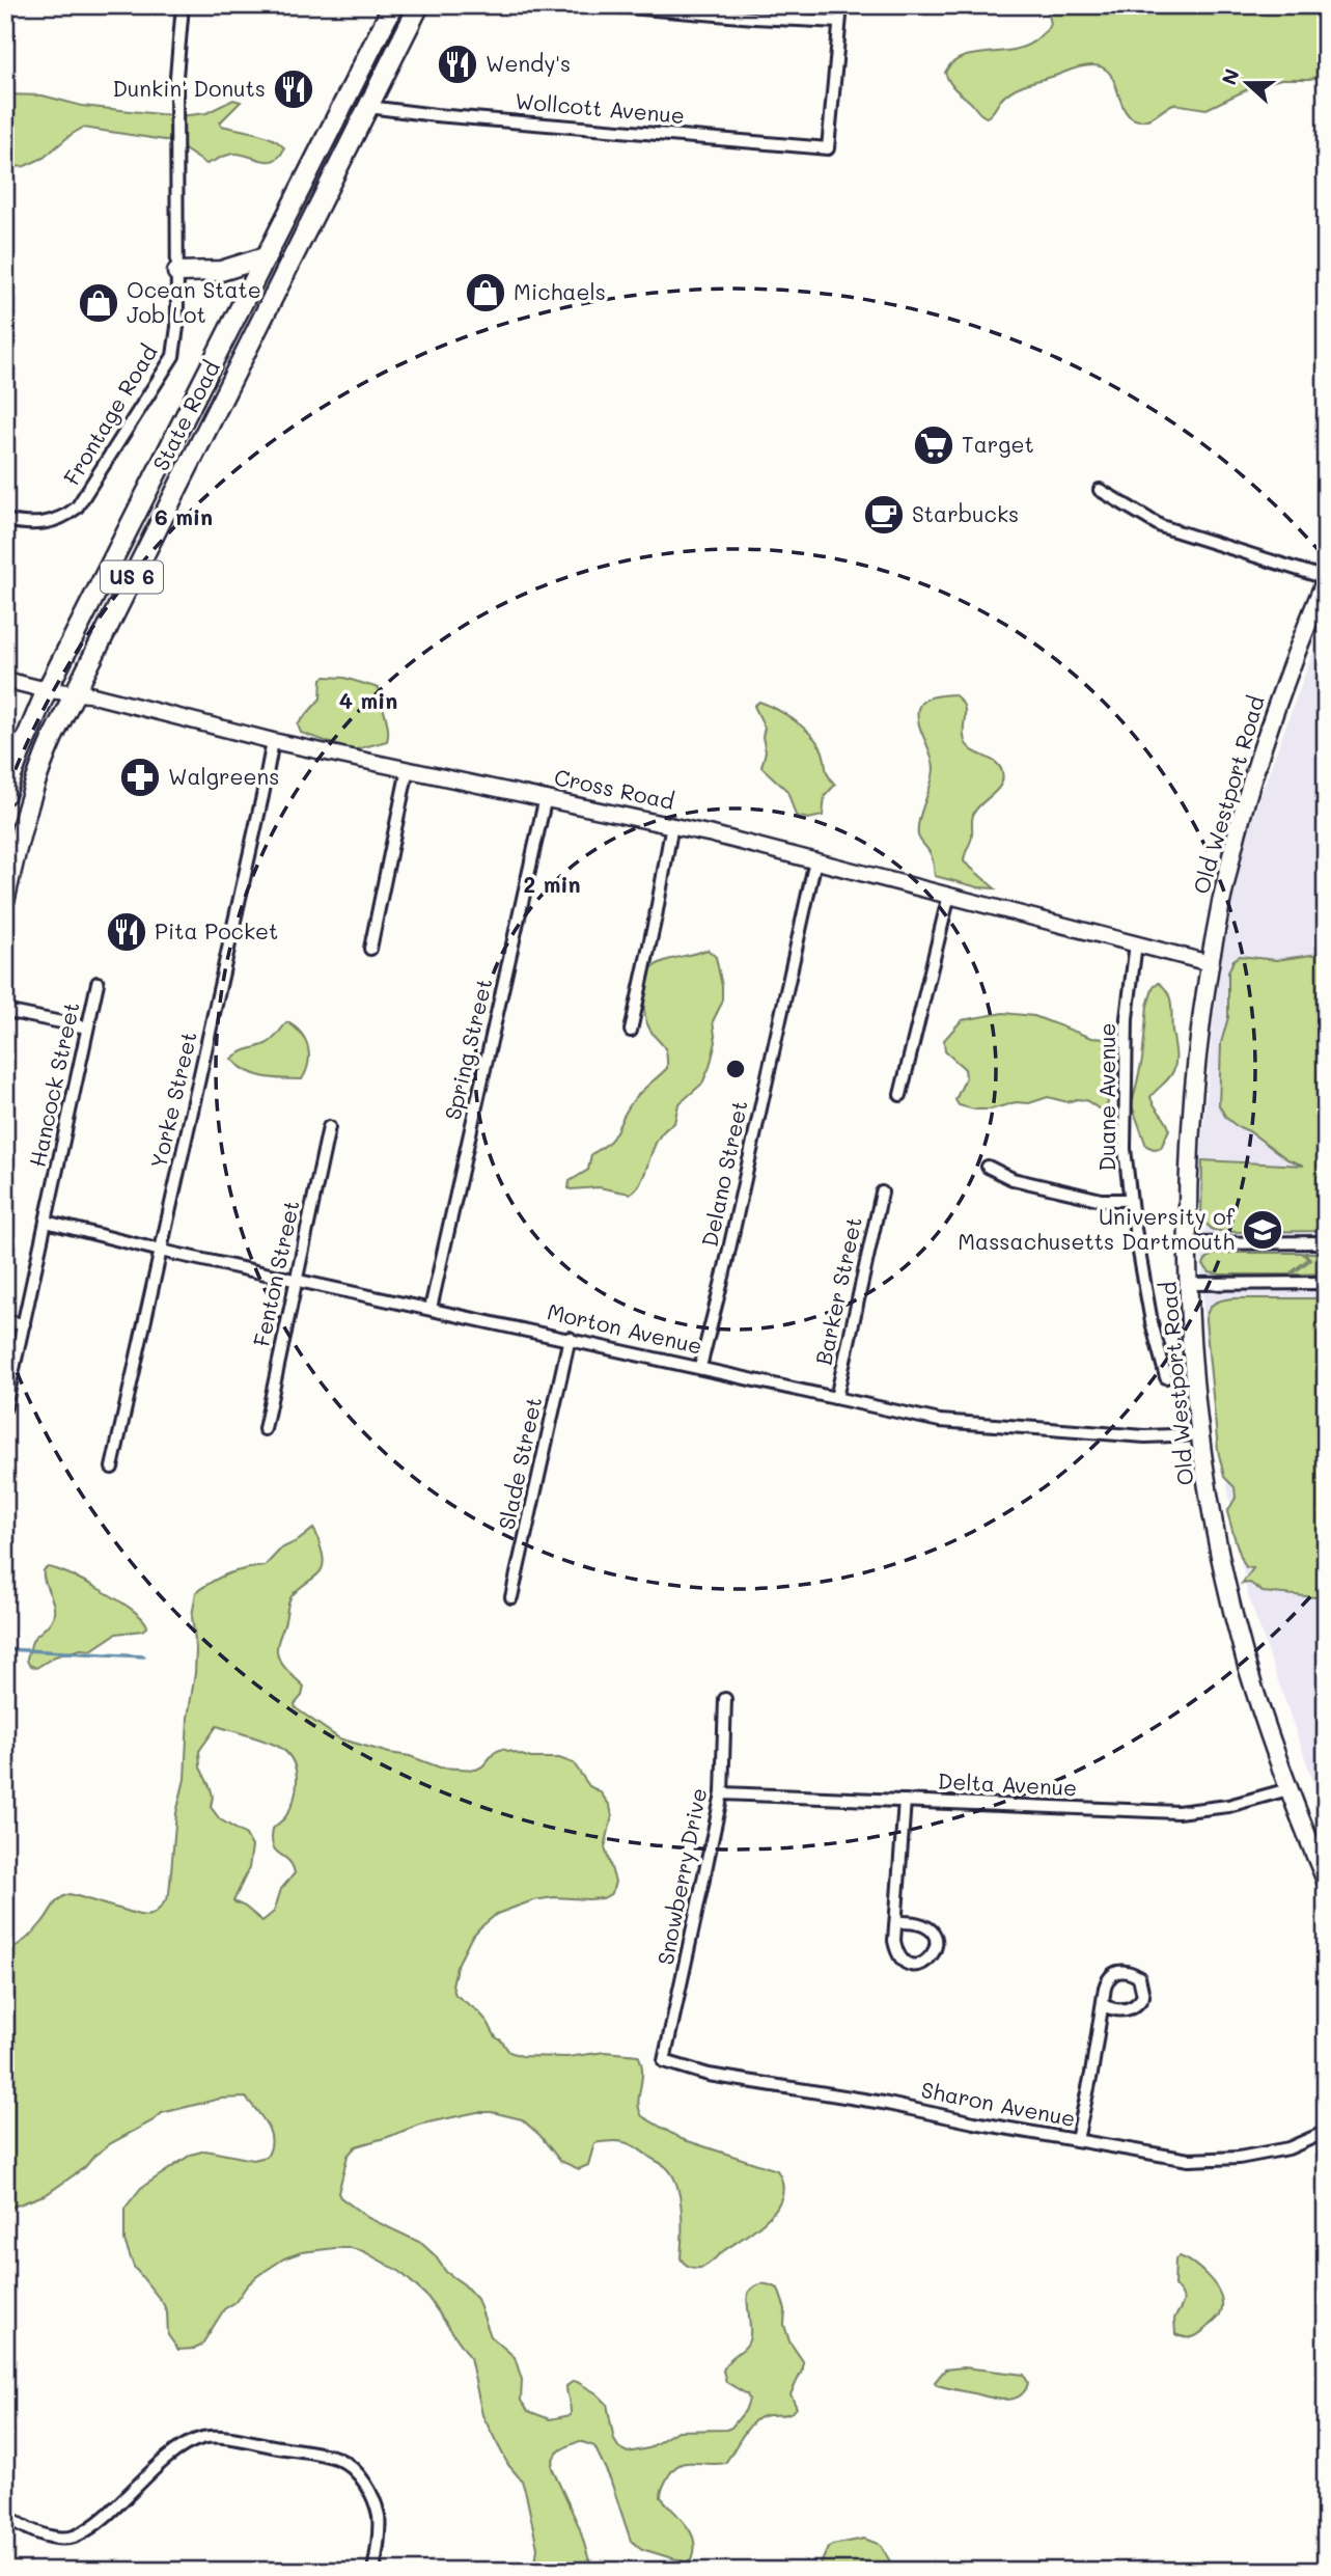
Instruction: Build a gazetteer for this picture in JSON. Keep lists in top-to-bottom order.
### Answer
{
  "streets": {
    "main road": ["State Road", "US 6", "Old Westport Road"],
    "street": [
      "Wollcott Avenue",
      "Frontage Road",
      "Cross Road",
      "Spring Street",
      "Hancock Street",
      "Duane Avenue",
      "Yorke Street",
      "Delano Street",
      "Fenton Street",
      "Barker Street",
      "Morton Avenue",
      "Slade Street",
      "Delta Avenue",
      "Snowberry Drive",
      "Sharon Avenue"
    ]
  },
  "crossings": [
    ["Wollcott Avenue", "State Road"],
    ["State Road", "Cross Road"],
    ["Cross Road", "Old Westport Road"],
    ["Cross Road", "Spring Street"],
    ["Cross Road", "Duane Avenue"],
    ["Cross Road", "Yorke Street"],
    ["Cross Road", "Delano Street"],
    ["Old Westport Road", "Morton Avenue"],
    ["Old Westport Road", "Delta Avenue"],
    ["Spring Street", "Morton Avenue"],
    ["Hancock Street", "Morton Avenue"],
    ["Yorke Street", "Morton Avenue"],
    ["Delano Street", "Morton Avenue"],
    ["Fenton Street", "Morton Avenue"],
    ["Barker Street", "Morton Avenue"],
    ["Morton Avenue", "Slade Street"],
    ["Delta Avenue", "Snowberry Drive"],
    ["Snowberry Drive", "Sharon Avenue"]
  ],
  "places": {
    "restaurant": ["Wendy's", "Dunkin' Donuts", "Pita Pocket"],
    "shop": ["Michaels", "Ocean State Job Lot"],
    "supermarket": ["Target"],
    "cafe": ["Starbucks"],
    "pharmacy": ["Walgreens"],
    "school or university": ["University of Massachusetts Dartmouth"]
  },
  "north": "left",
  "rings": ["6 min", "4 min", "2 min"]
}
